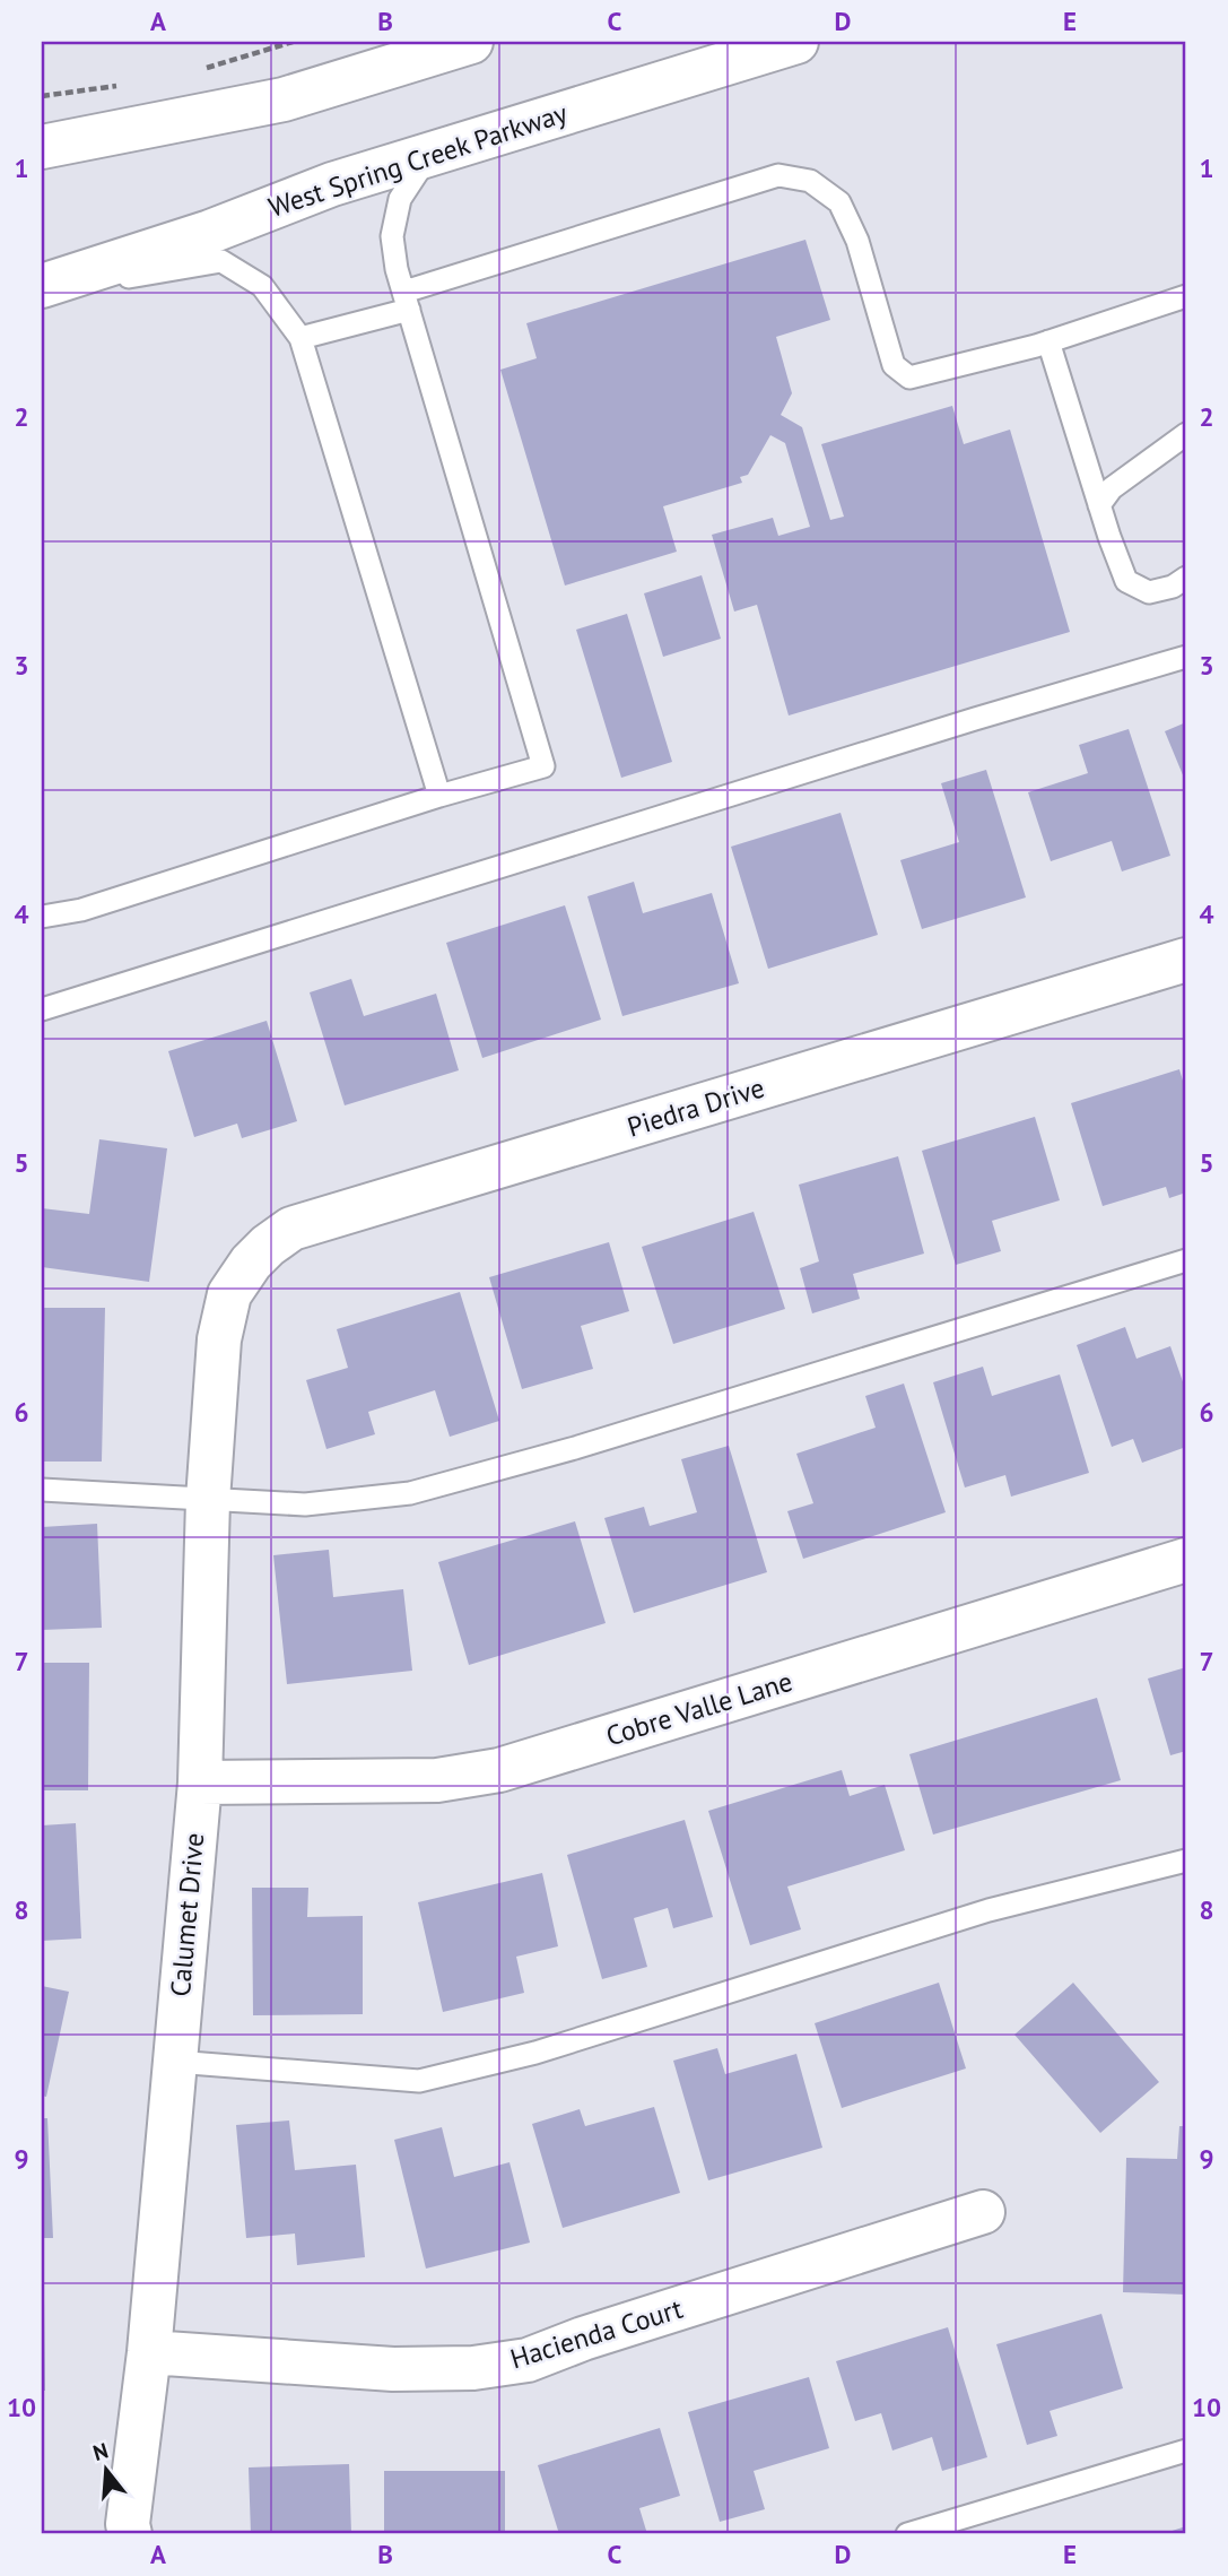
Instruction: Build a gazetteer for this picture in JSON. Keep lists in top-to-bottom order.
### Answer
{
  "streets": {
    "street": [
      "West Spring Creek Parkway",
      "Piedra Drive",
      "Cobre Valle Lane",
      "Calumet Drive",
      "Hacienda Court"
    ]
  },
  "crossings": [
    ["Piedra Drive", "Calumet Drive"],
    ["Cobre Valle Lane", "Calumet Drive"],
    ["Calumet Drive", "Hacienda Court"]
  ],
  "north": "top",
  "grid": {
    "columns": [
      "A",
      "B",
      "C",
      "D",
      "E"
    ],
    "rows": [
      "1",
      "2",
      "3",
      "4",
      "5",
      "6",
      "7",
      "8",
      "9",
      "10"
    ]
  }
}
